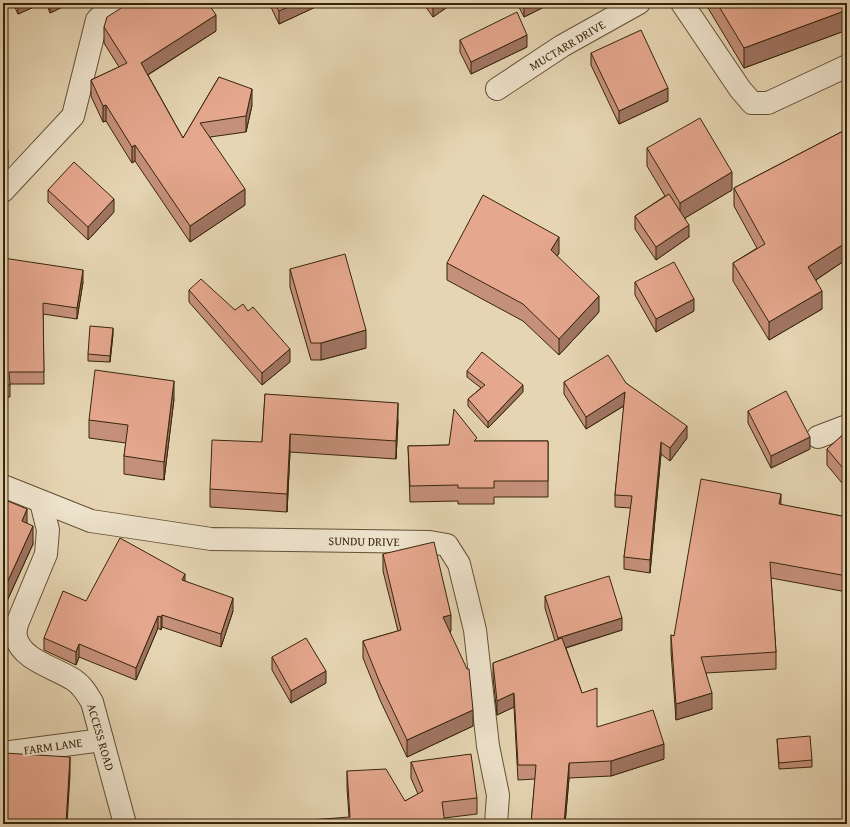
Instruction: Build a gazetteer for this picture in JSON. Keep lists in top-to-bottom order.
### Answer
{
  "streets": {
    "street": [
      "MUCTARR DRIVE",
      "SUNDU DRIVE",
      "ACCESS ROAD",
      "FARM LANE"
    ]
  },
  "crossings": [
    ["SUNDU DRIVE", "ACCESS ROAD"],
    ["ACCESS ROAD", "FARM LANE"]
  ]
}
